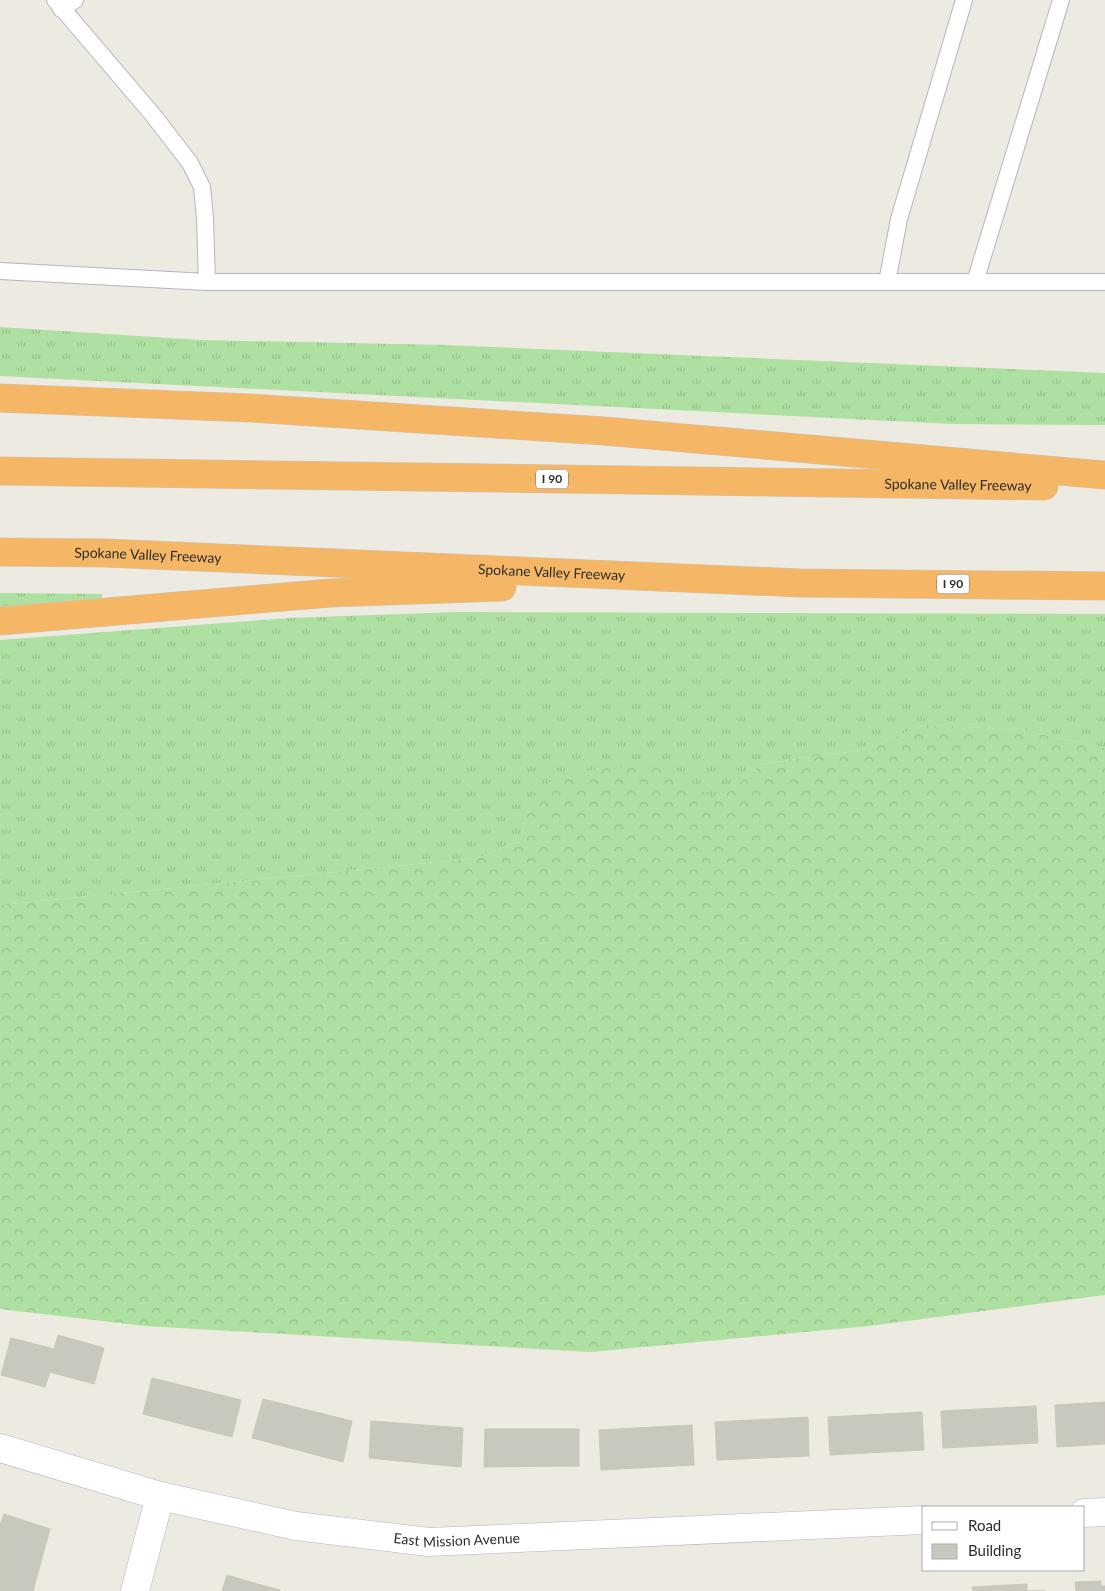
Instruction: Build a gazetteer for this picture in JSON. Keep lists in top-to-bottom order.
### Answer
{
  "streets": {
    "highway": ["I 90", "Spokane Valley Freeway"],
    "street": ["East Mission Avenue"]
  },
  "legend": ["Road", "Building"]
}
